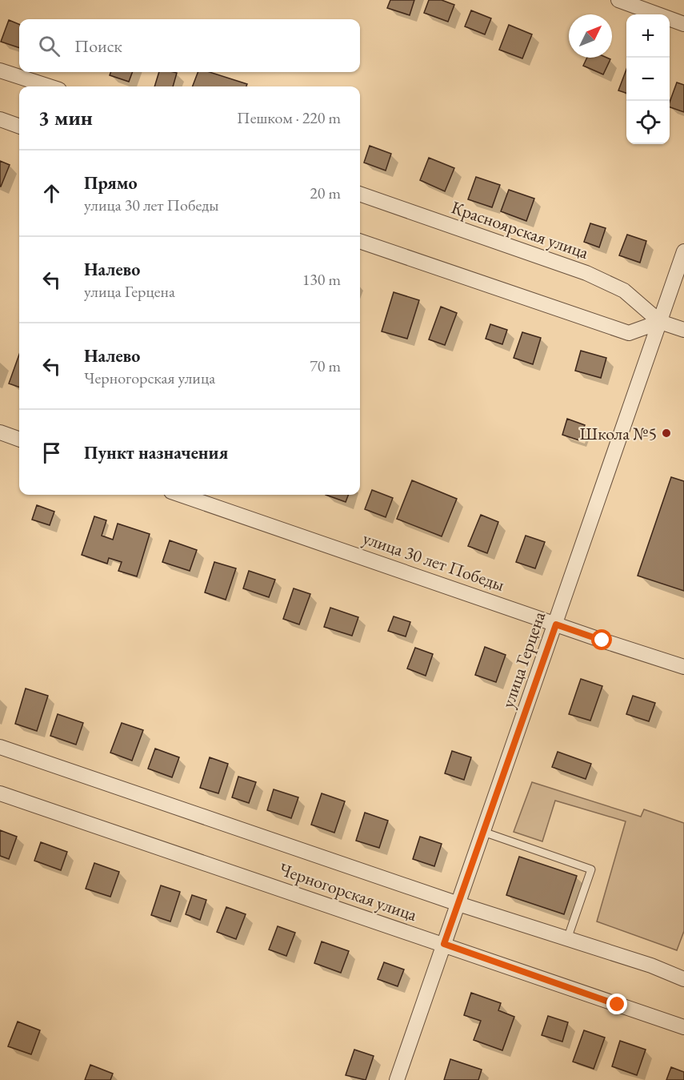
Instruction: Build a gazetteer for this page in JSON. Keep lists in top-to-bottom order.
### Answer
{
  "streets": {
    "street": [
      "Красноярская улица",
      "улица 30 лет Победы",
      "улица Герцена",
      "Черногорская улица"
    ]
  },
  "crossings": [
    ["Красноярская улица", "улица Герцена"],
    ["улица 30 лет Победы", "улица Герцена"],
    ["улица Герцена", "Черногорская улица"]
  ],
  "places": ["Школа №5"],
  "north": "top right",
  "page": {
    "map_buttons": ["+", "−"],
    "search": "Поиск",
    "heading": ["3 мин", "Пешком · 220 m"],
    "list": [
      ["Прямо", "улица 30 лет Победы", "20 m"],
      ["Налево", "улица Герцена", "130 m"],
      ["Налево", "Черногорская улица", "70 m"],
      "Пункт назначения"
    ]
  }
}
